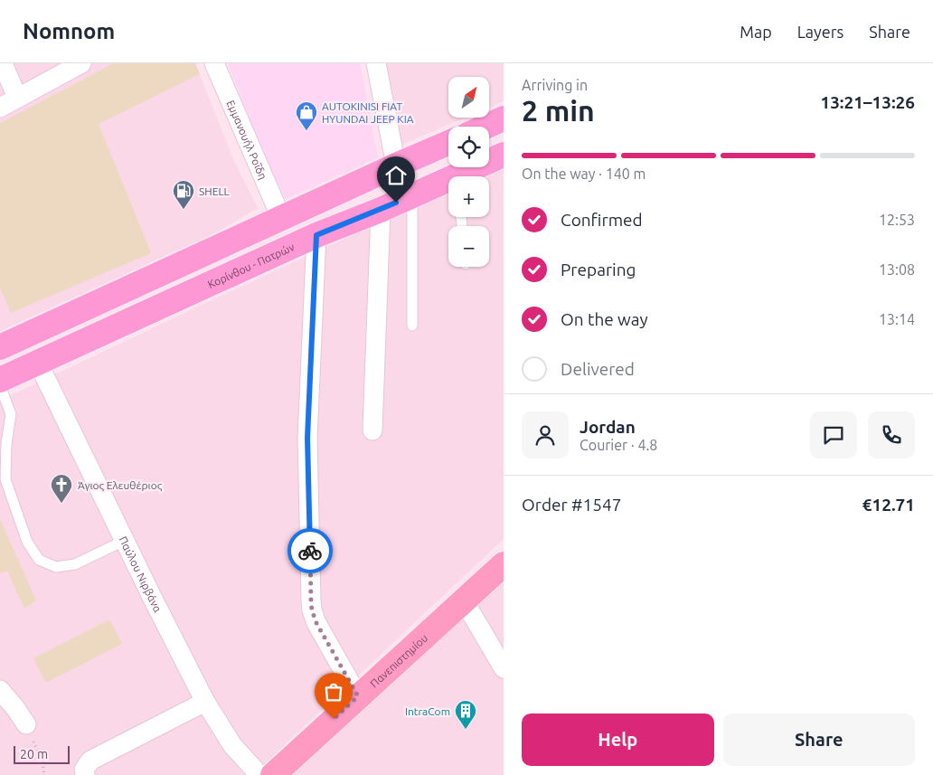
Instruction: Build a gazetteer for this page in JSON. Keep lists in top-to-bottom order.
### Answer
{
  "streets": {
    "highway": ["Κορίνθου - Πατρών"],
    "main road": ["Πανεπιστημίου"],
    "street": ["Εμμανουήλ Ροΐδη", "Παύλου Νιρβάνα"]
  },
  "crossings": [
    ["Κορίνθου - Πατρών", "Παύλου Νιρβάνα"]
  ],
  "places": {
    "shop": ["AUTOKINISI FIAT HYUNDAI JEEP KIA"],
    "fuel station": ["SHELL"],
    "church": ["Άγιος Ελευθέριος"],
    "building": ["IntraCom"]
  },
  "scale_bar": "20 m",
  "north": "top right",
  "page": {
    "header": "Nomnom",
    "nav": ["Map", "Layers", "Share"],
    "heading": ["2 min", "Arriving in", "13:21–13:26"],
    "panel": [
      "Jordan",
      "Courier · 4.8",
      "Order #1547",
      "€12.71"
    ],
    "map_buttons": ["+", "−"],
    "bar": "On the way · 140 m",
    "list": [
      ["Confirmed", "12:53"],
      ["Preparing", "13:08"],
      ["On the way", "13:14"],
      "Delivered"
    ],
    "buttons": ["Help", "Share"],
    "scale": "20 m"
  }
}
